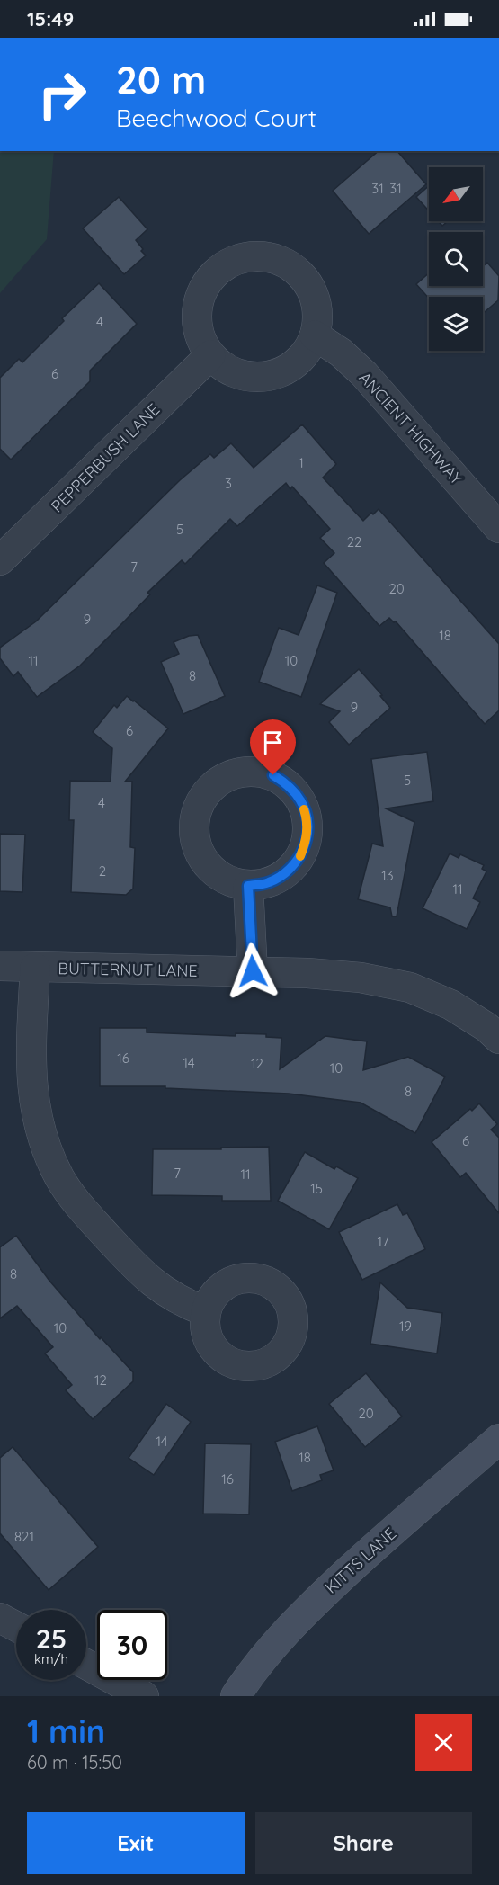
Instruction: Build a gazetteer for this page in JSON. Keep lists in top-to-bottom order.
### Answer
{
  "streets": {
    "street": [
      "ANCIENT HIGHWAY",
      "PEPPERBUSH LANE",
      "BUTTERNUT LANE",
      "KITTS LANE"
    ]
  },
  "crossings": [
    ["ANCIENT HIGHWAY", "PEPPERBUSH LANE"]
  ],
  "house_numbers": [
    "31",
    "31",
    "4",
    "6",
    "1",
    "3",
    "5",
    "22",
    "7",
    "20",
    "9",
    "18",
    "11",
    "10",
    "8",
    "9",
    "6",
    "5",
    "4",
    "2",
    "13",
    "11",
    "16",
    "14",
    "12",
    "10",
    "8",
    "6",
    "7",
    "11",
    "15",
    "17",
    "8",
    "19",
    "10",
    "12",
    "20",
    "14",
    "18",
    "16",
    "821"
  ],
  "north": "bottom left",
  "page": {
    "status": "15:49",
    "turn": ["20 m", "Beechwood Court"],
    "speed": "25 km/h",
    "limit": "30",
    "heading": ["1 min", "60 m · 15:50"],
    "buttons": ["Exit", "Share"]
  }
}
